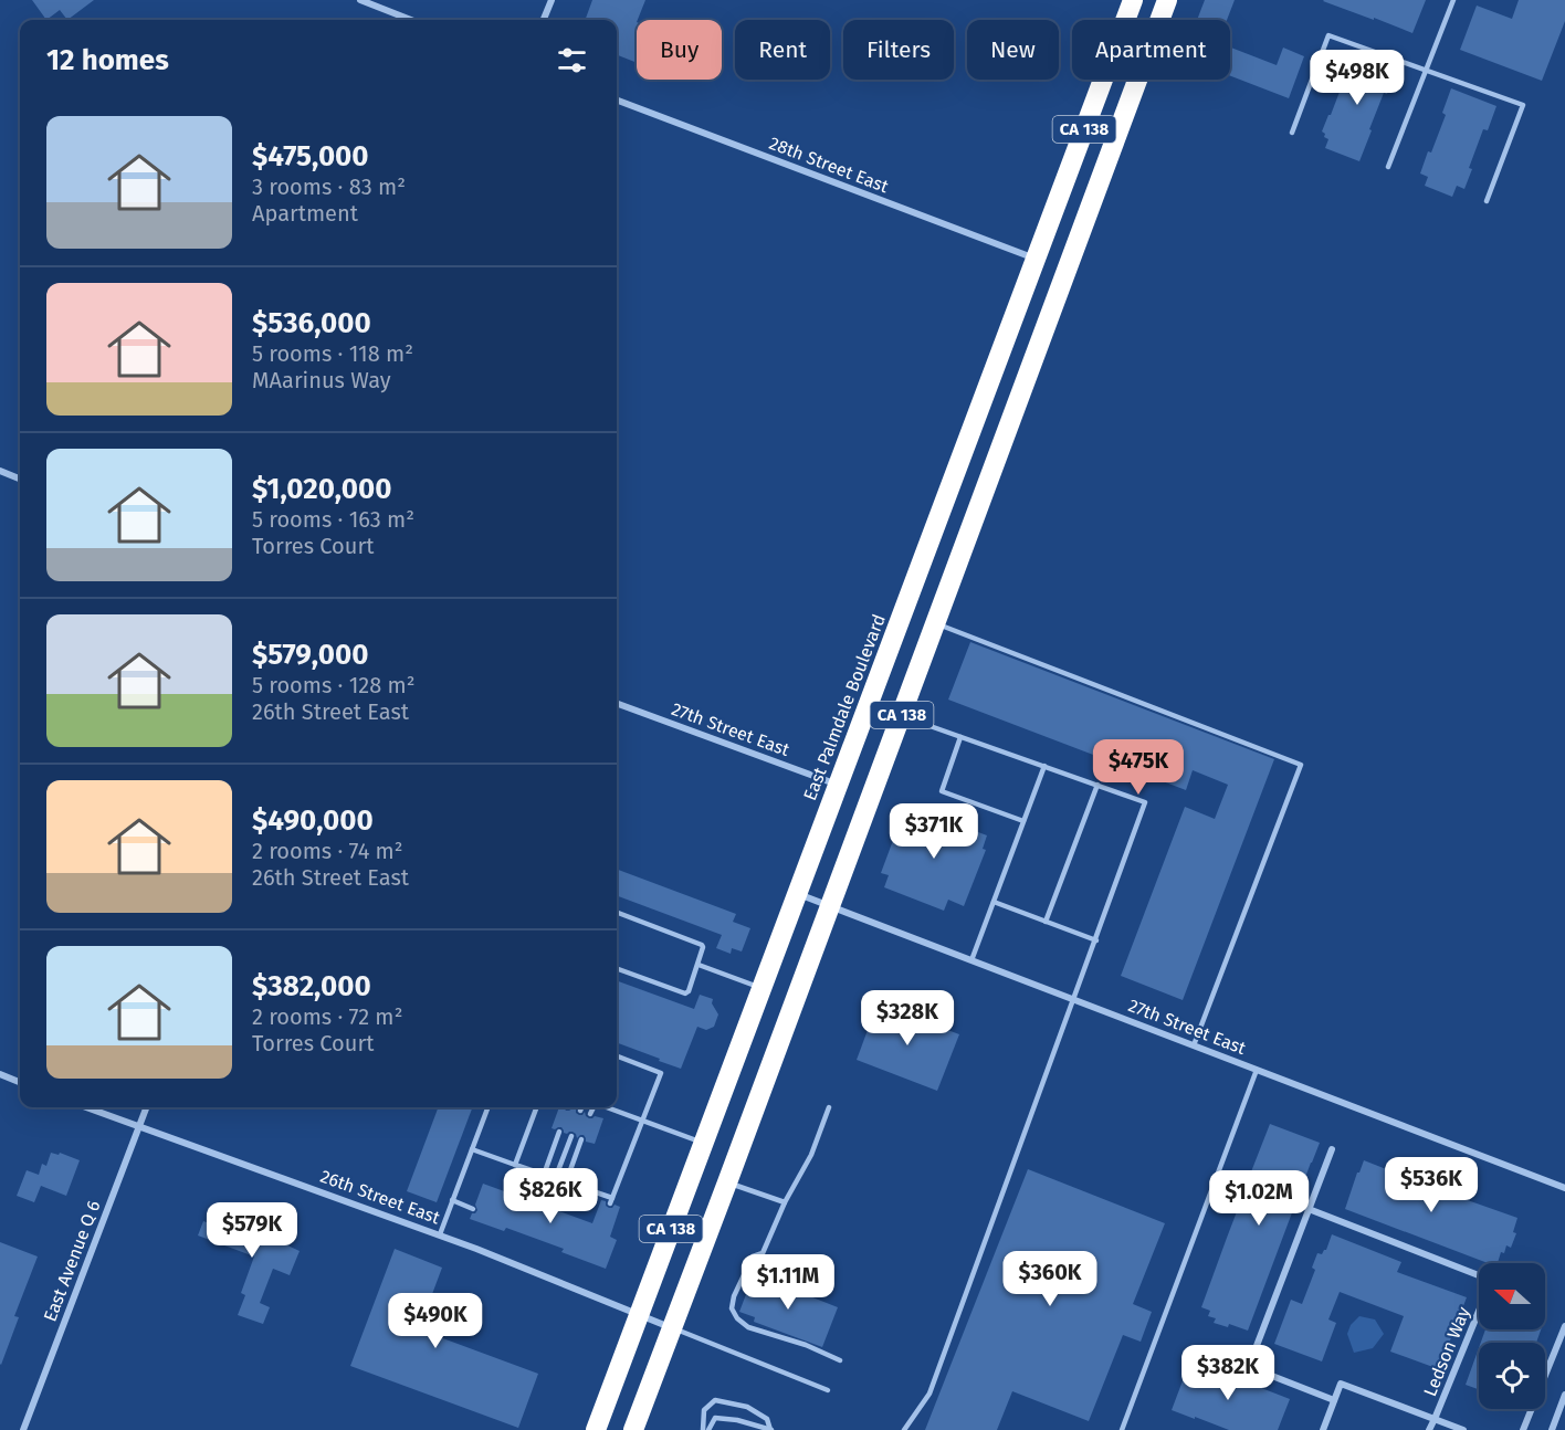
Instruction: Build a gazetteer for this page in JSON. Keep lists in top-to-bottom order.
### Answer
{
  "streets": {
    "highway": ["CA 138", "East Palmdale Boulevard"],
    "street": [
      "28th Street East",
      "27th Street East",
      "26th Street East",
      "East Avenue Q 6",
      "Ledson Way"
    ]
  },
  "crossings": [
    ["CA 138", "27th Street East"],
    ["CA 138", "26th Street East"],
    ["28th Street East", "East Palmdale Boulevard"],
    ["East Palmdale Boulevard", "27th Street East"],
    ["East Palmdale Boulevard", "26th Street East"],
    ["26th Street East", "East Avenue Q 6"]
  ],
  "north": "left",
  "page": {
    "chip": [
      "Buy",
      "Rent",
      "Filters",
      "New",
      "Apartment"
    ],
    "heading": "12 homes",
    "price": [
      "$498K",
      "$475K",
      "$371K",
      "$328K",
      "$536K",
      "$826K",
      "$1.02M",
      "$579K",
      "$360K",
      "$1.11M",
      "$490K",
      "$382K"
    ],
    "list": [
      {
        "name": "$475,000",
        "note": "3 rooms · 83 m² · Apartment"
      },
      {
        "name": "$536,000",
        "note": "5 rooms · 118 m² · MAarinus Way"
      },
      {
        "name": "$1,020,000",
        "note": "5 rooms · 163 m² · Torres Court"
      },
      {
        "name": "$579,000",
        "note": "5 rooms · 128 m² · 26th Street East"
      },
      {
        "name": "$490,000",
        "note": "2 rooms · 74 m² · 26th Street East"
      },
      {
        "name": "$382,000",
        "note": "2 rooms · 72 m² · Torres Court"
      }
    ]
  }
}
